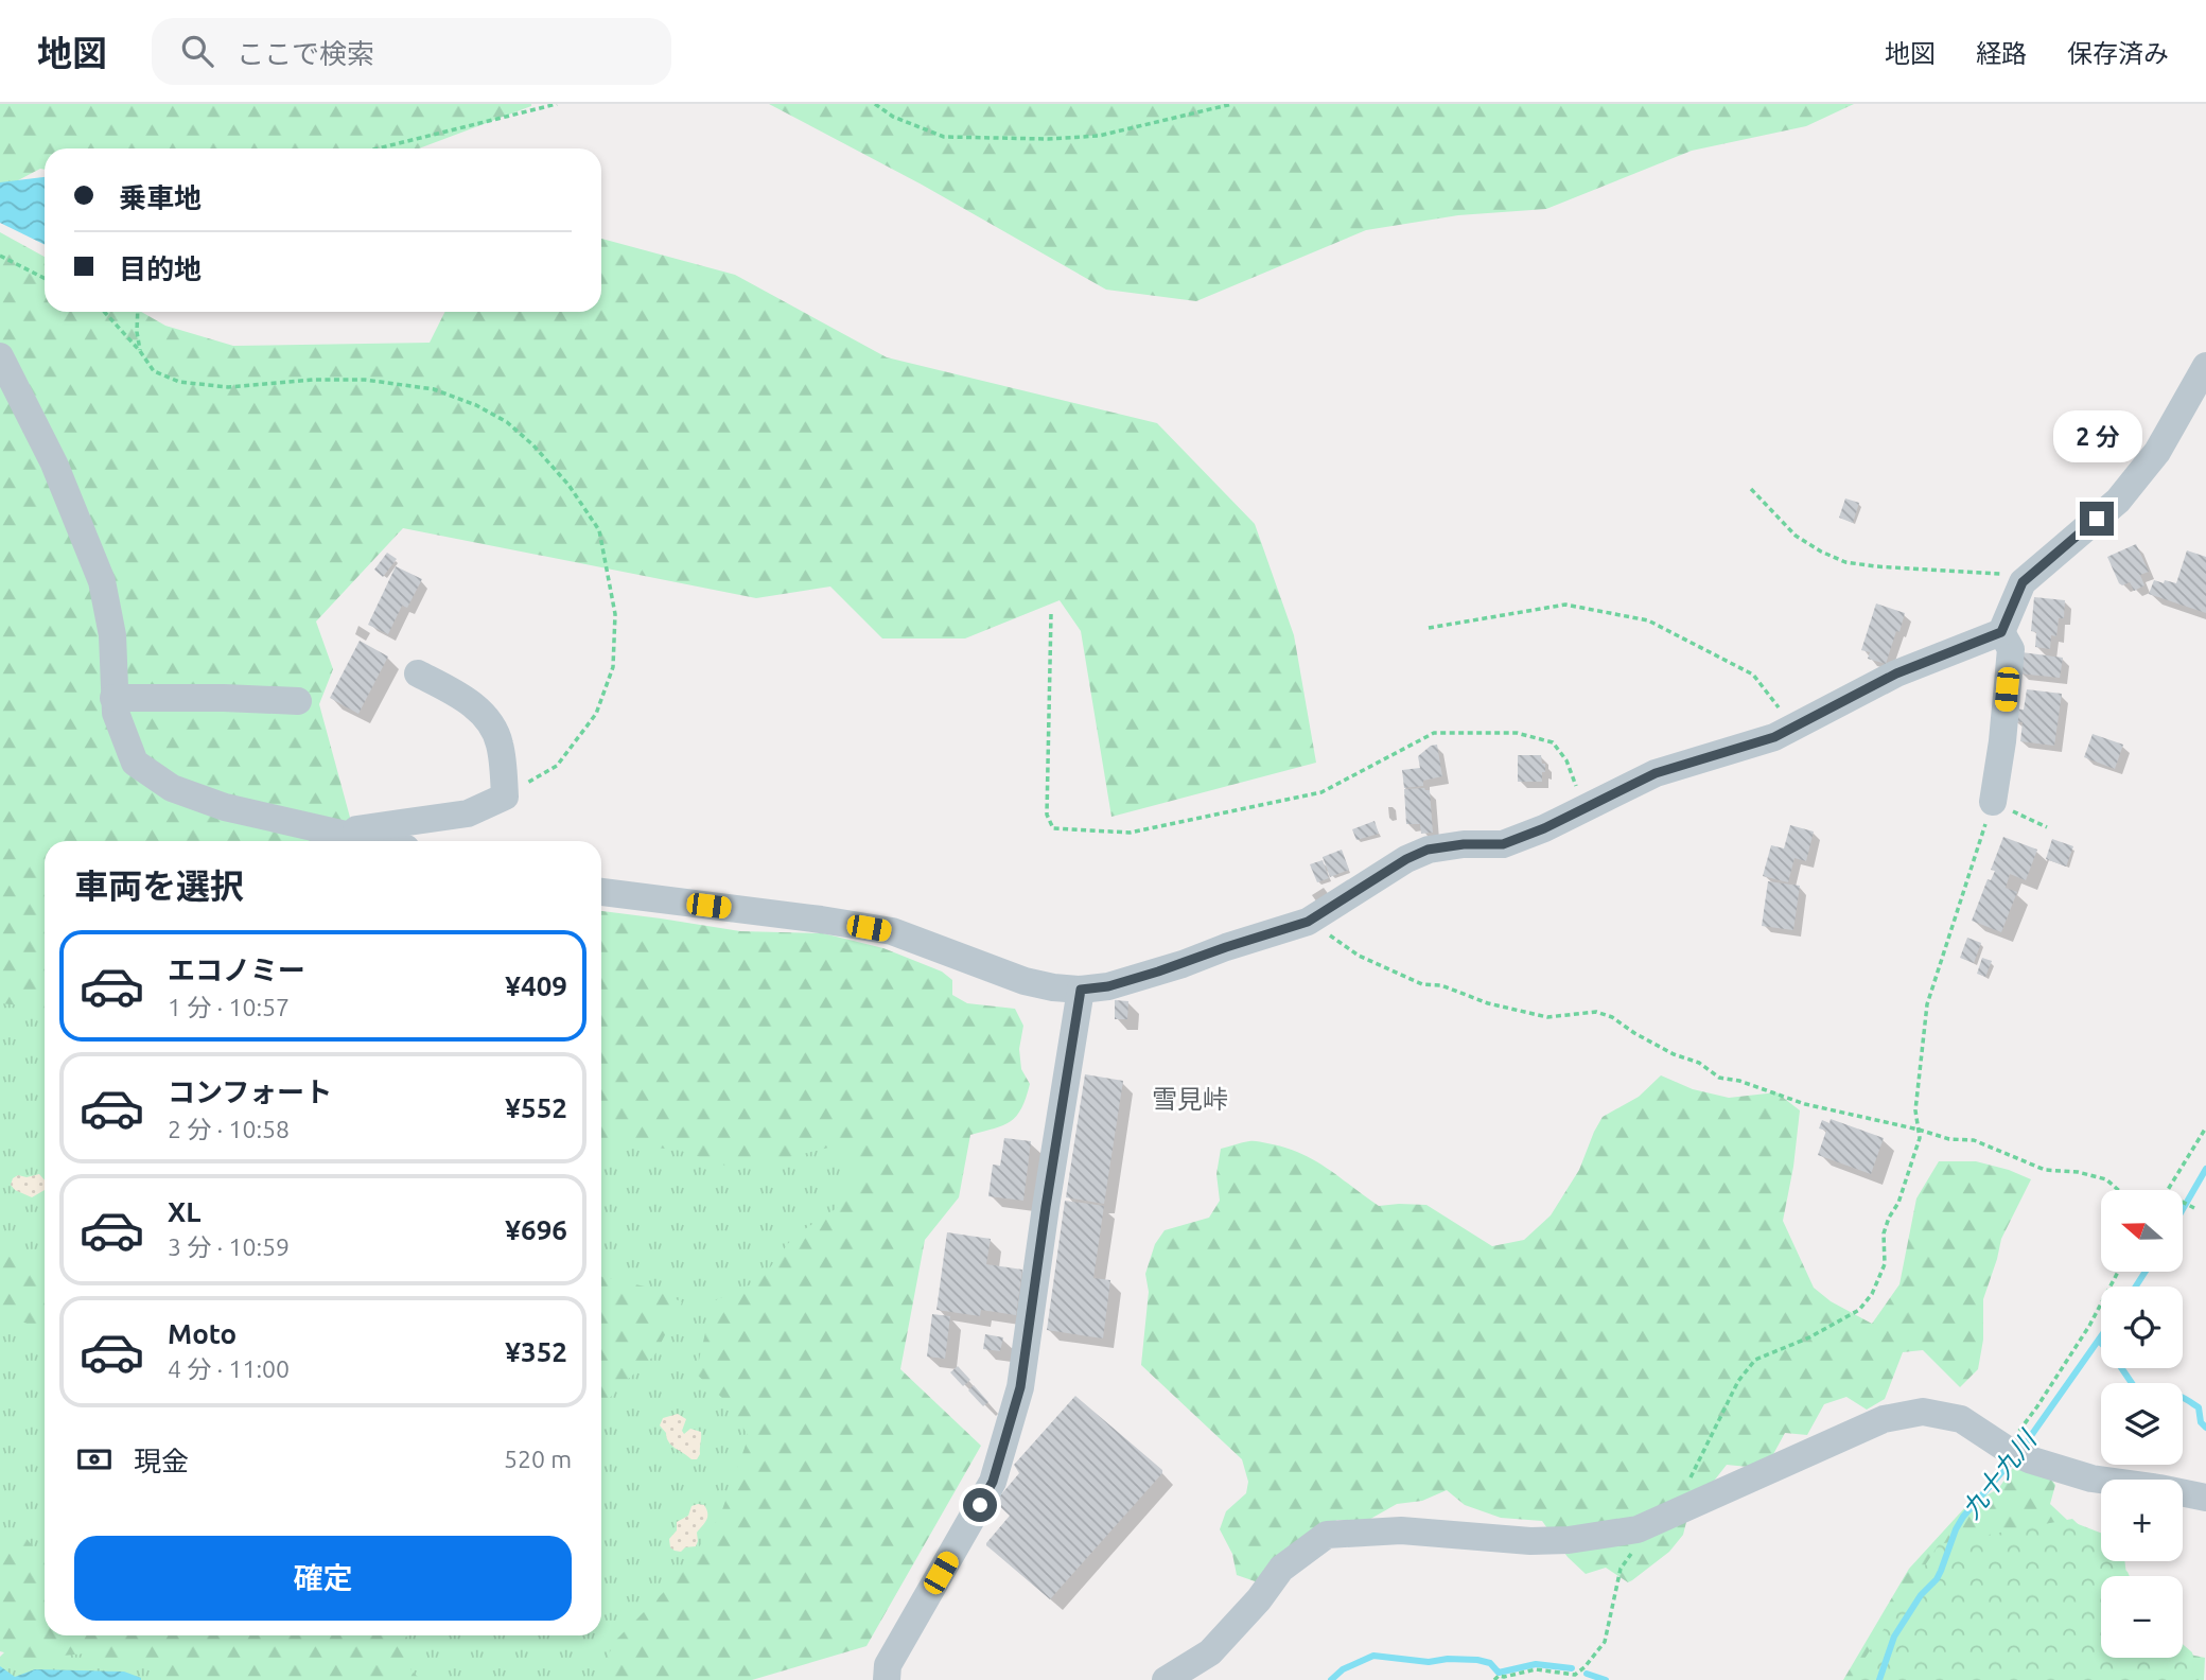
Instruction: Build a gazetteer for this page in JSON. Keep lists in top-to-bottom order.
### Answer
{
  "districts": ["雪見峠"],
  "water": ["九十九川"],
  "north": "left",
  "page": {
    "header": "地図",
    "search": "ここで検索",
    "nav": ["地図", "経路", "保存済み"],
    "banner": ["乗車地", "目的地"],
    "bubble": "2 分",
    "heading": "車両を選択",
    "list": [
      {
        "name": "エコノミー",
        "note": "1 分 · 10:57",
        "value": "¥409"
      },
      {
        "name": "コンフォート",
        "note": "2 分 · 10:58",
        "value": "¥552"
      },
      {
        "name": "XL",
        "note": "3 分 · 10:59",
        "value": "¥696"
      },
      {
        "name": "Moto",
        "note": "4 分 · 11:00",
        "value": "¥352"
      }
    ],
    "map_buttons": ["+", "−"],
    "pay": ["現金", "520 m"],
    "buttons": "確定"
  }
}
